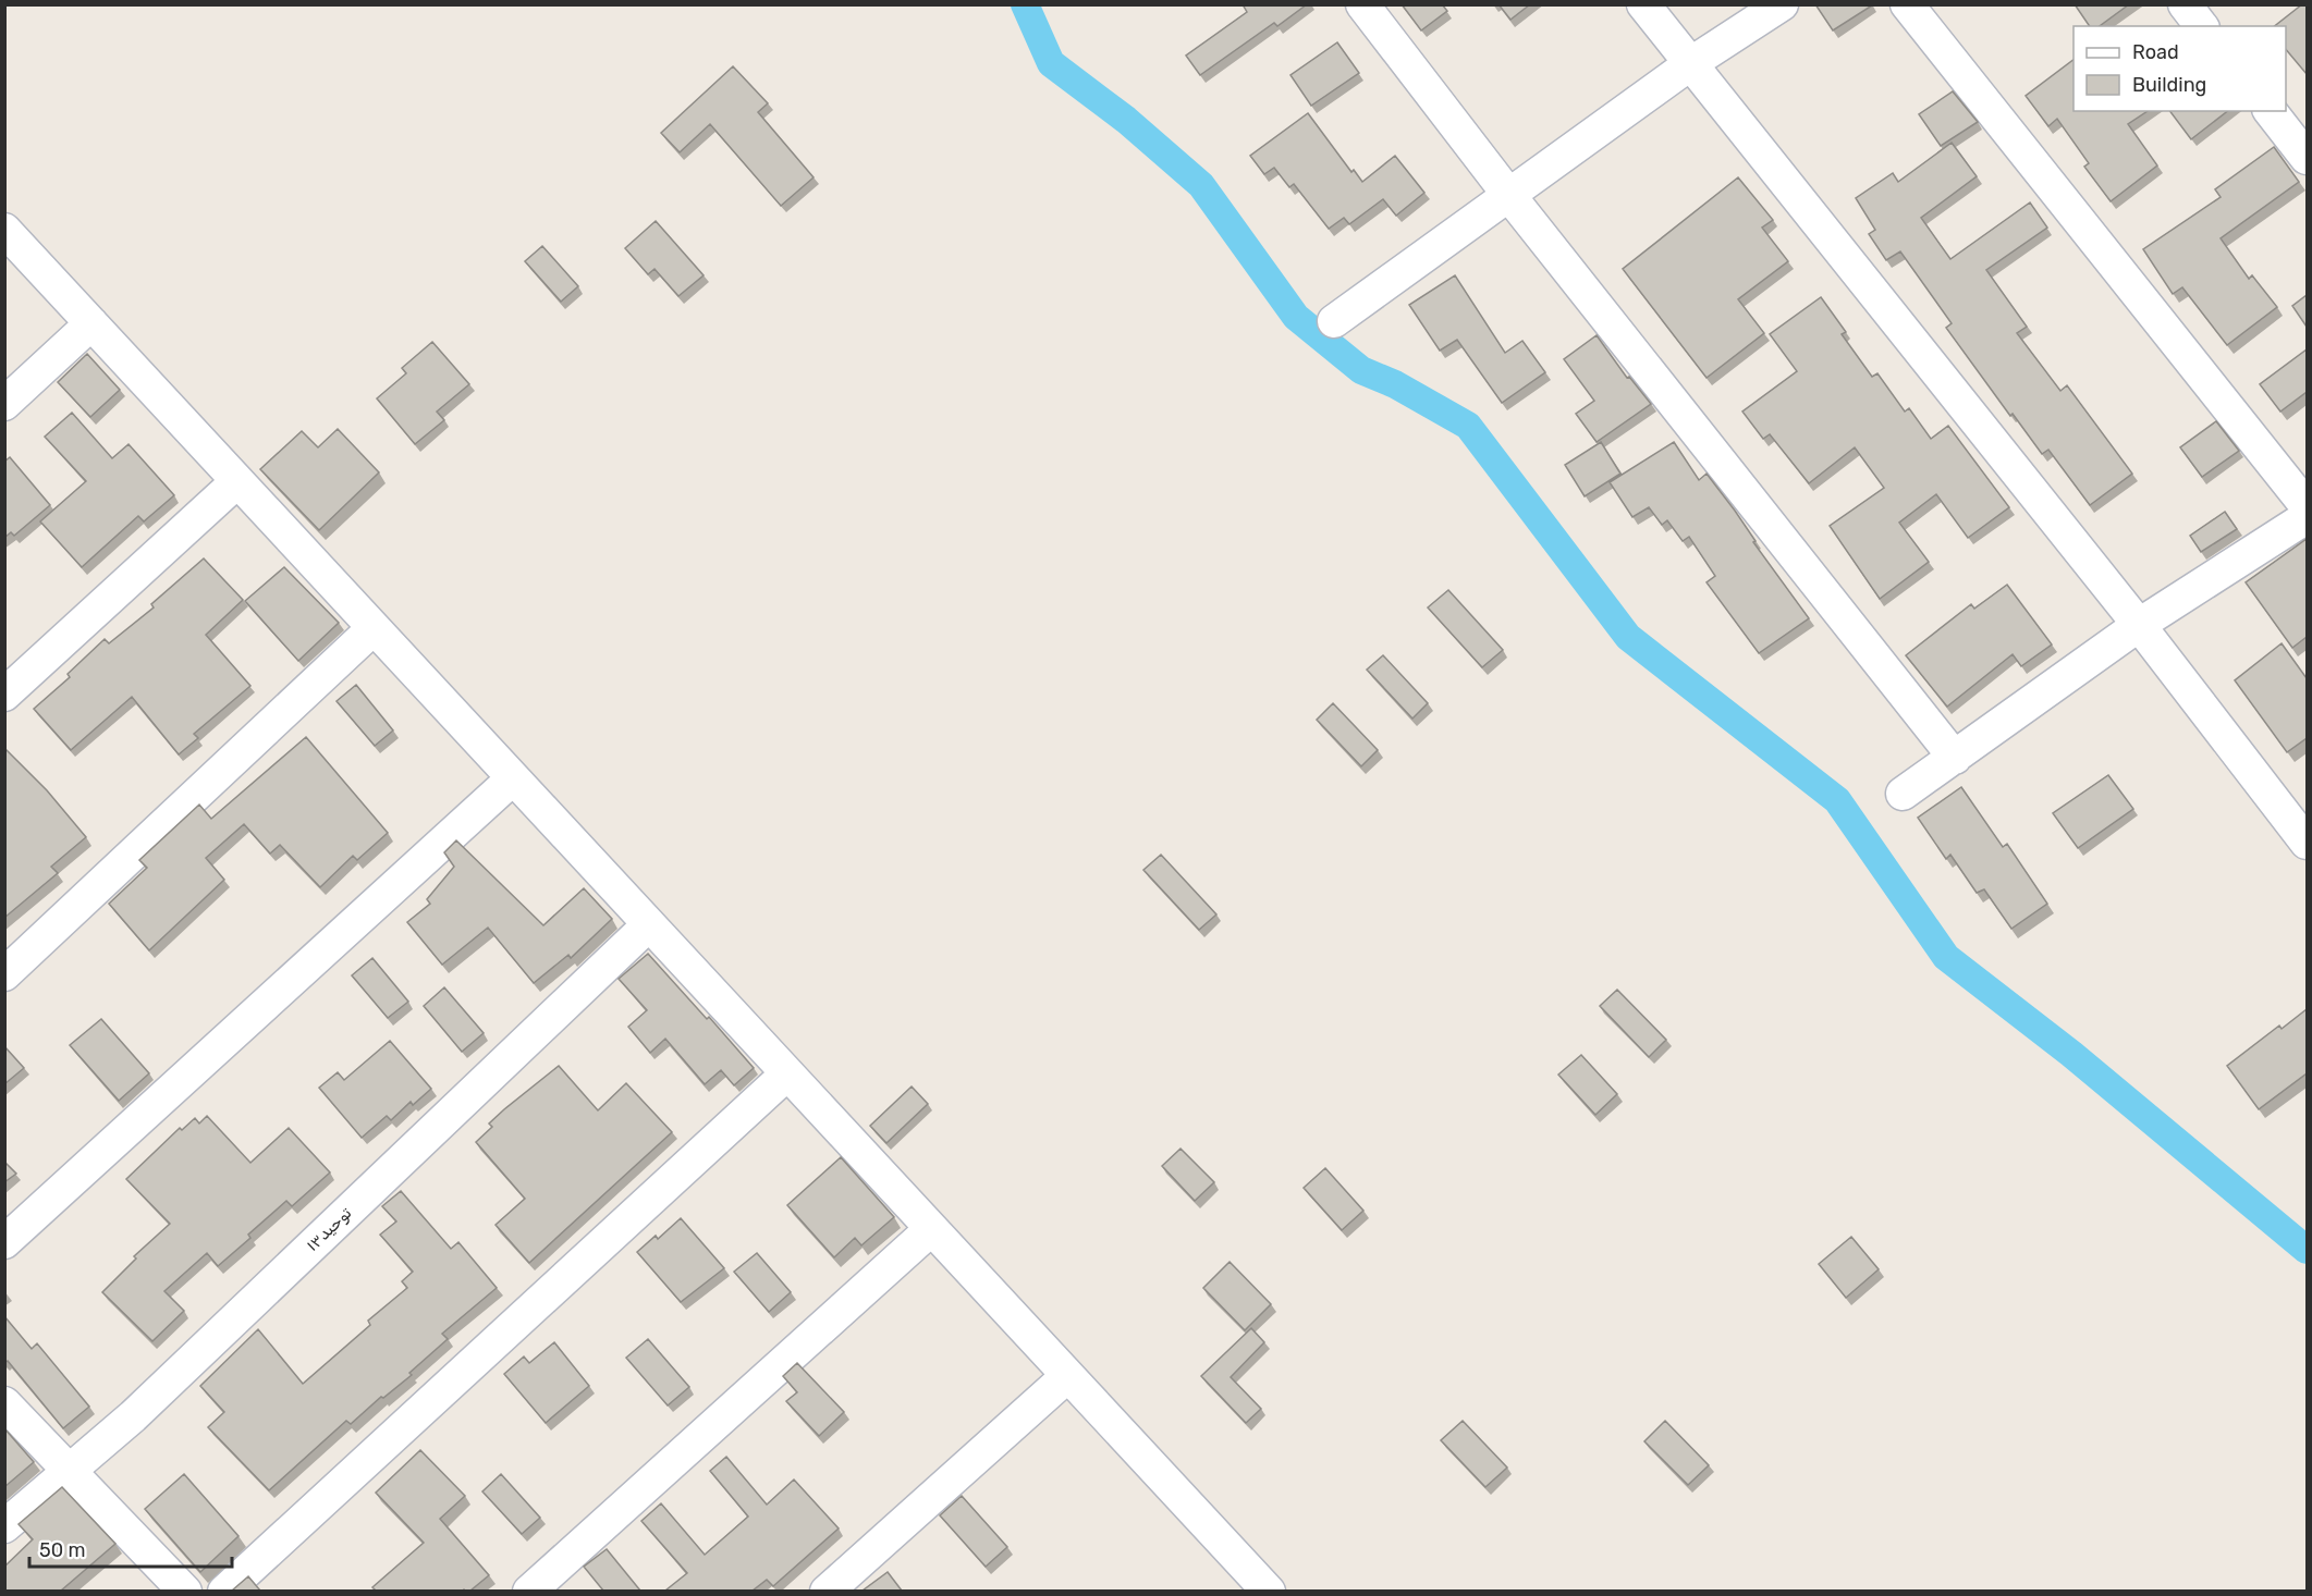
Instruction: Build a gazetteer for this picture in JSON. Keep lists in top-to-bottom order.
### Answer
{
  "streets": {
    "street": ["توحید۱۳"]
  },
  "legend": ["Road", "Building"],
  "scale_bar": "50 m"
}
